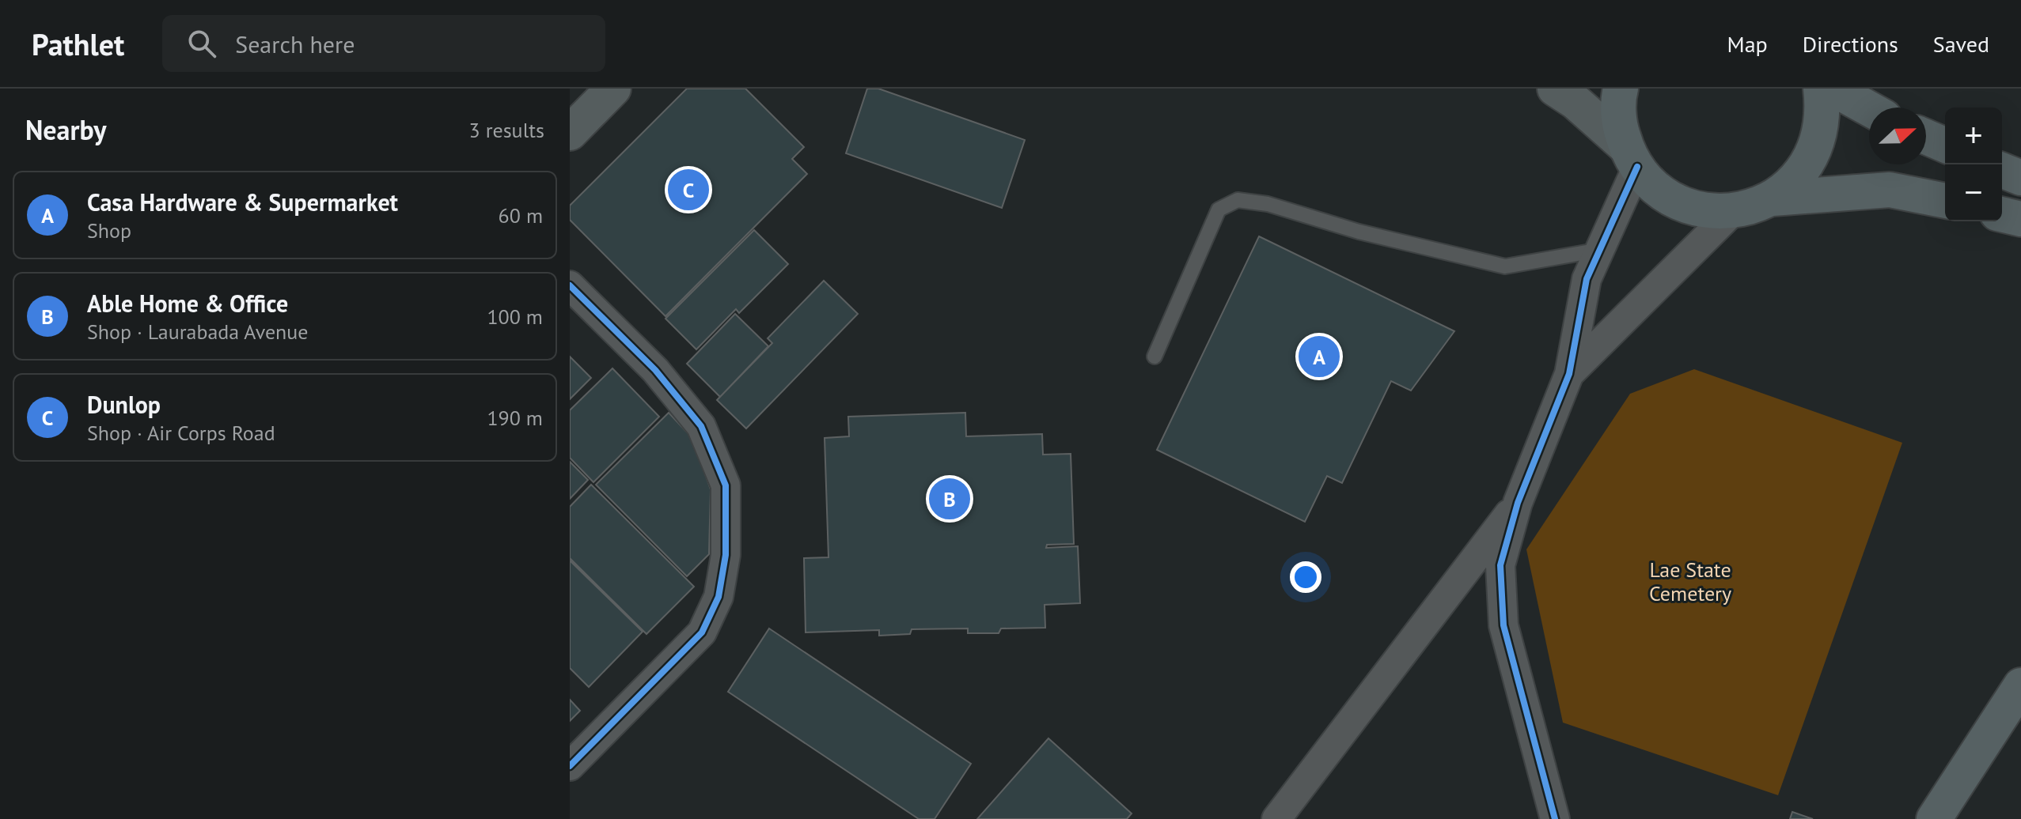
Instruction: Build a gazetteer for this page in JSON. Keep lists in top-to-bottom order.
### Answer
{
  "parks": ["Lae State Cemetery"],
  "north": "right",
  "page": {
    "header": "Pathlet",
    "search": "Search here",
    "nav": ["Map", "Directions", "Saved"],
    "heading": ["Nearby", "3 results"],
    "map_buttons": ["+", "−"],
    "pins": ["C", "A", "B"],
    "list": [
      {
        "mark": "A",
        "name": "Casa Hardware & Supermarket",
        "note": "Shop",
        "value": "60 m"
      },
      {
        "mark": "B",
        "name": "Able Home & Office",
        "note": "Shop · Laurabada Avenue",
        "value": "100 m"
      },
      {
        "mark": "C",
        "name": "Dunlop",
        "note": "Shop · Air Corps Road",
        "value": "190 m"
      }
    ]
  }
}
